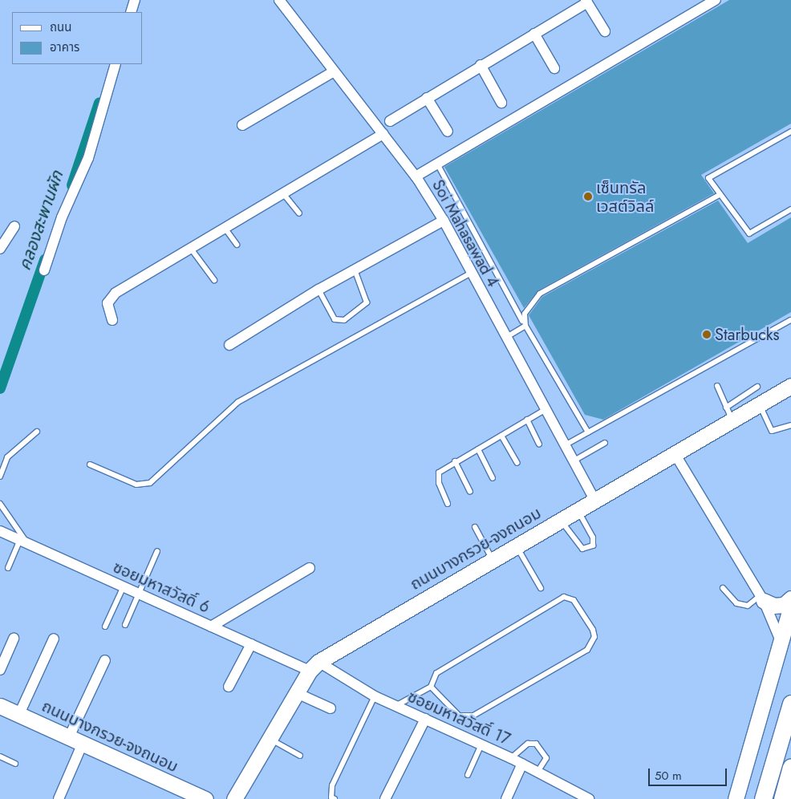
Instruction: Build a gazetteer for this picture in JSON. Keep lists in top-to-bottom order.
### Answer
{
  "streets": {
    "street": [
      "Soi Mahasawad 4",
      "ถนนบางกรวย-จงถนอม",
      "ซอยมหาสวัสดิ์ 6",
      "ซอยมหาสวัสดิ์ 17"
    ]
  },
  "crossings": [
    ["Soi Mahasawad 4", "ถนนบางกรวย-จงถนอม"],
    ["ถนนบางกรวย-จงถนอม", "ซอยมหาสวัสดิ์ 6"],
    ["ถนนบางกรวย-จงถนอม", "ซอยมหาสวัสดิ์ 17"],
    ["ซอยมหาสวัสดิ์ 6", "ซอยมหาสวัสดิ์ 17"]
  ],
  "water": ["คลองสะพานผัก"],
  "places": ["เซ็นทรัล เวสต์วิลล์", "Starbucks"],
  "legend": ["ถนน", "อาคาร"],
  "scale_bar": "50 m"
}
